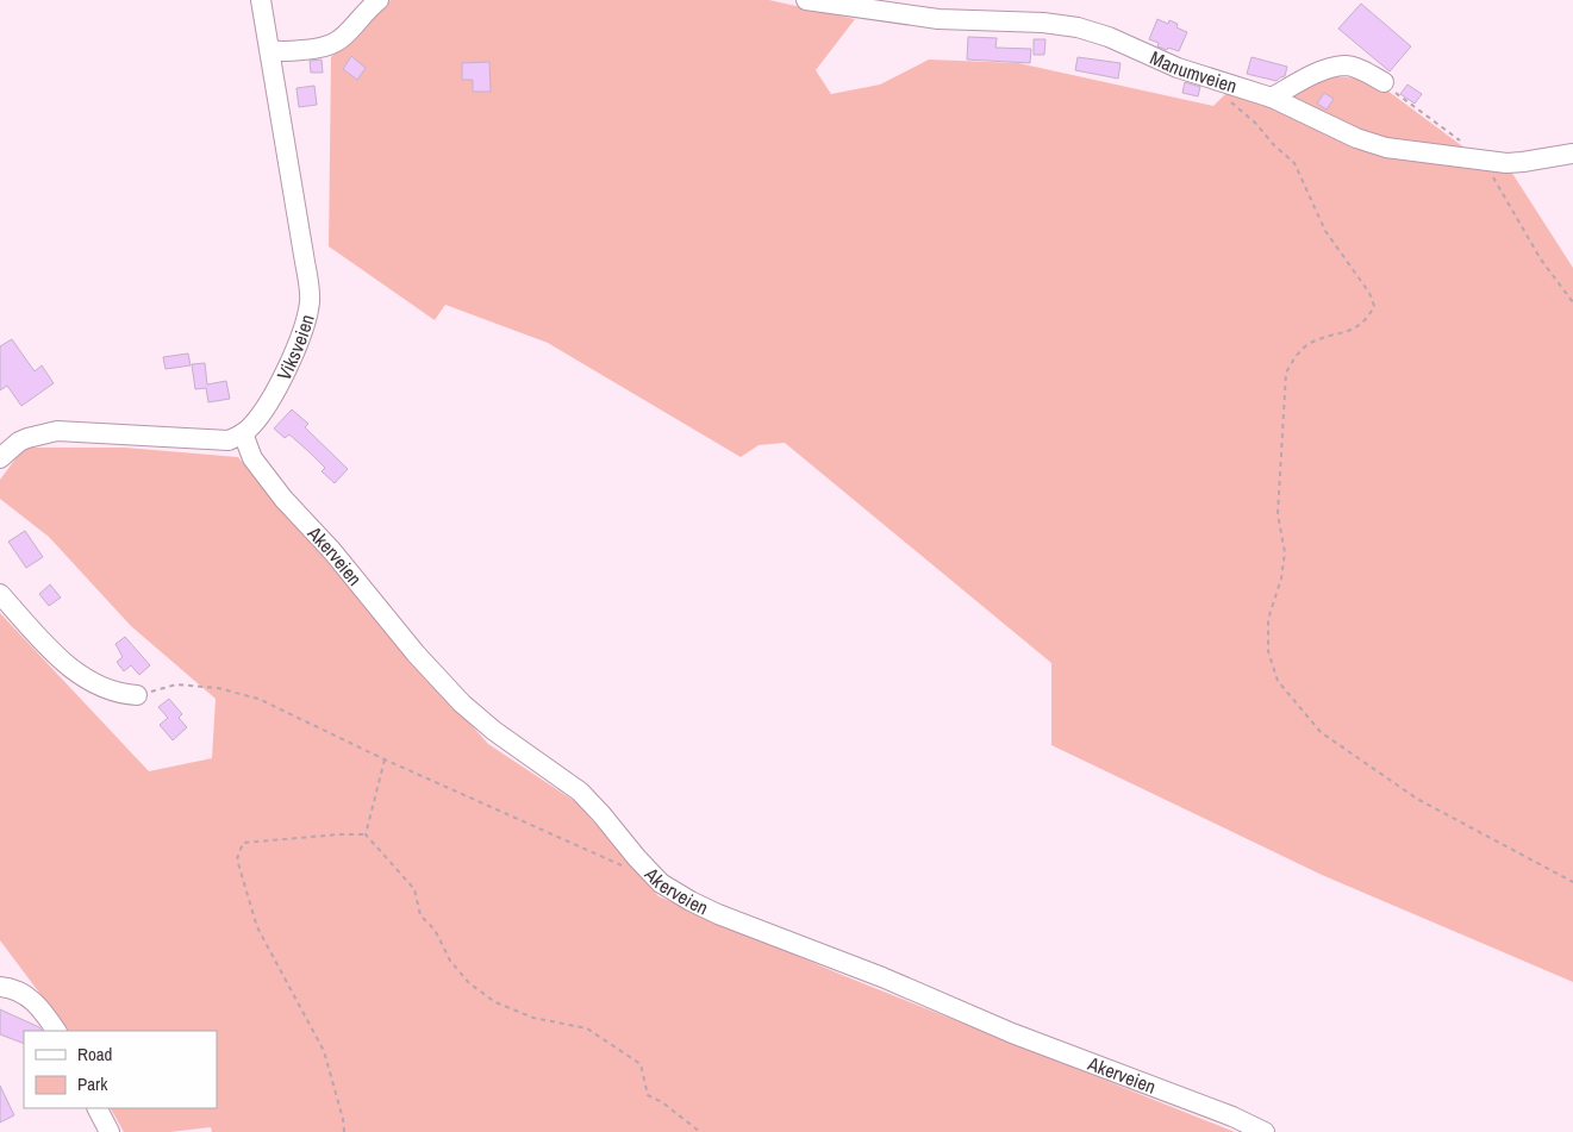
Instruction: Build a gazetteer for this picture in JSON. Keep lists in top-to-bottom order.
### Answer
{
  "streets": {
    "street": ["Manumveien", "Viksveien", "Akerveien"]
  },
  "crossings": [
    ["Viksveien", "Akerveien"]
  ],
  "legend": ["Road", "Park"]
}
